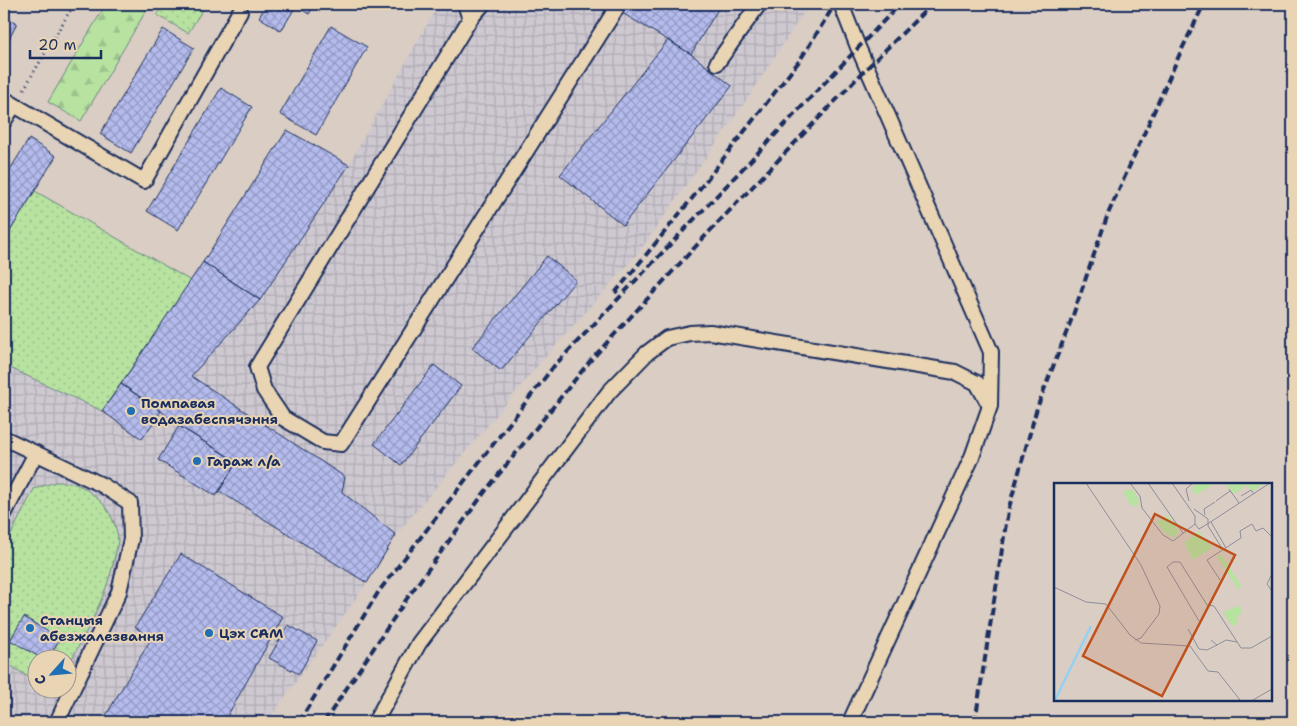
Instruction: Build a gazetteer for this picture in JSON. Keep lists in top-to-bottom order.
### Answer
{
  "places": [
    "Помпавая водазабеспячэння",
    "Гараж л/а",
    "Станцыя абезжалезвання",
    "Цэх САМ"
  ],
  "scale_bar": "20 m",
  "north": "bottom left"
}
